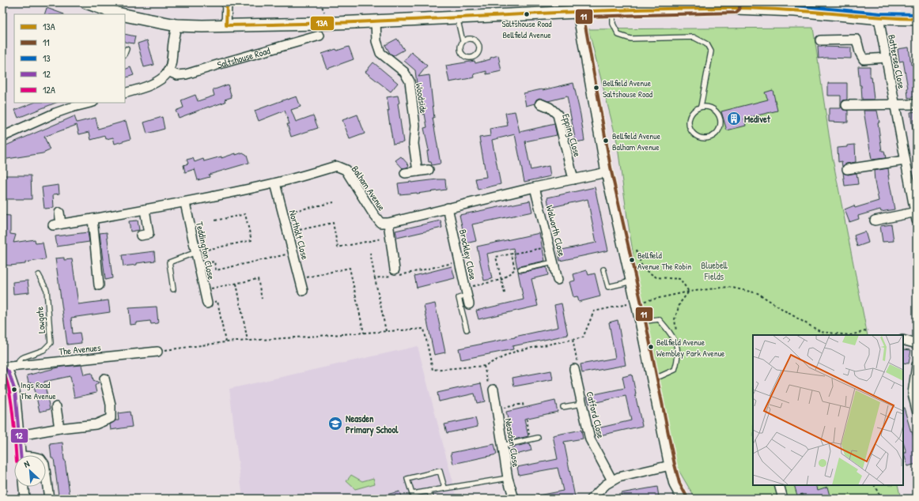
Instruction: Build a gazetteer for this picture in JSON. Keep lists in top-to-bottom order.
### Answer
{
  "streets": {
    "street": [
      "Saltshouse Road",
      "Battersea Close",
      "Woodside",
      "Epping Close",
      "Balham Avenue",
      "Walworth Close",
      "Northolt Close",
      "Teddington Close",
      "Brockley Close",
      "The Avenues",
      "Catford Close",
      "Neasden Close"
    ],
    "lane": ["Lowgate"]
  },
  "crossings": [
    ["Balham Avenue", "Northolt Close"],
    ["Balham Avenue", "Teddington Close"],
    ["Lowgate", "The Avenues"]
  ],
  "parks": ["Bluebell Fields"],
  "places": {
    "other": [
      "Saltshouse Road Bellfield Avenue",
      "Bellfield Avenue Saltshouse Road",
      "Bellfield Avenue Balham Avenue",
      "Bellfield Avenue The Robin",
      "Bellfield Avenue Wembley Park Avenue",
      "Ings Road The Avenue"
    ],
    "building": ["Medivet"],
    "school or university": ["Neasden Primary School"]
  },
  "lines": [
    "transit line 13A",
    "transit line 11",
    "transit line 13",
    "transit line 12",
    "transit line 12A"
  ],
  "legend": [
    "13A",
    "11",
    "13",
    "12",
    "12A"
  ],
  "north": "top left"
}
